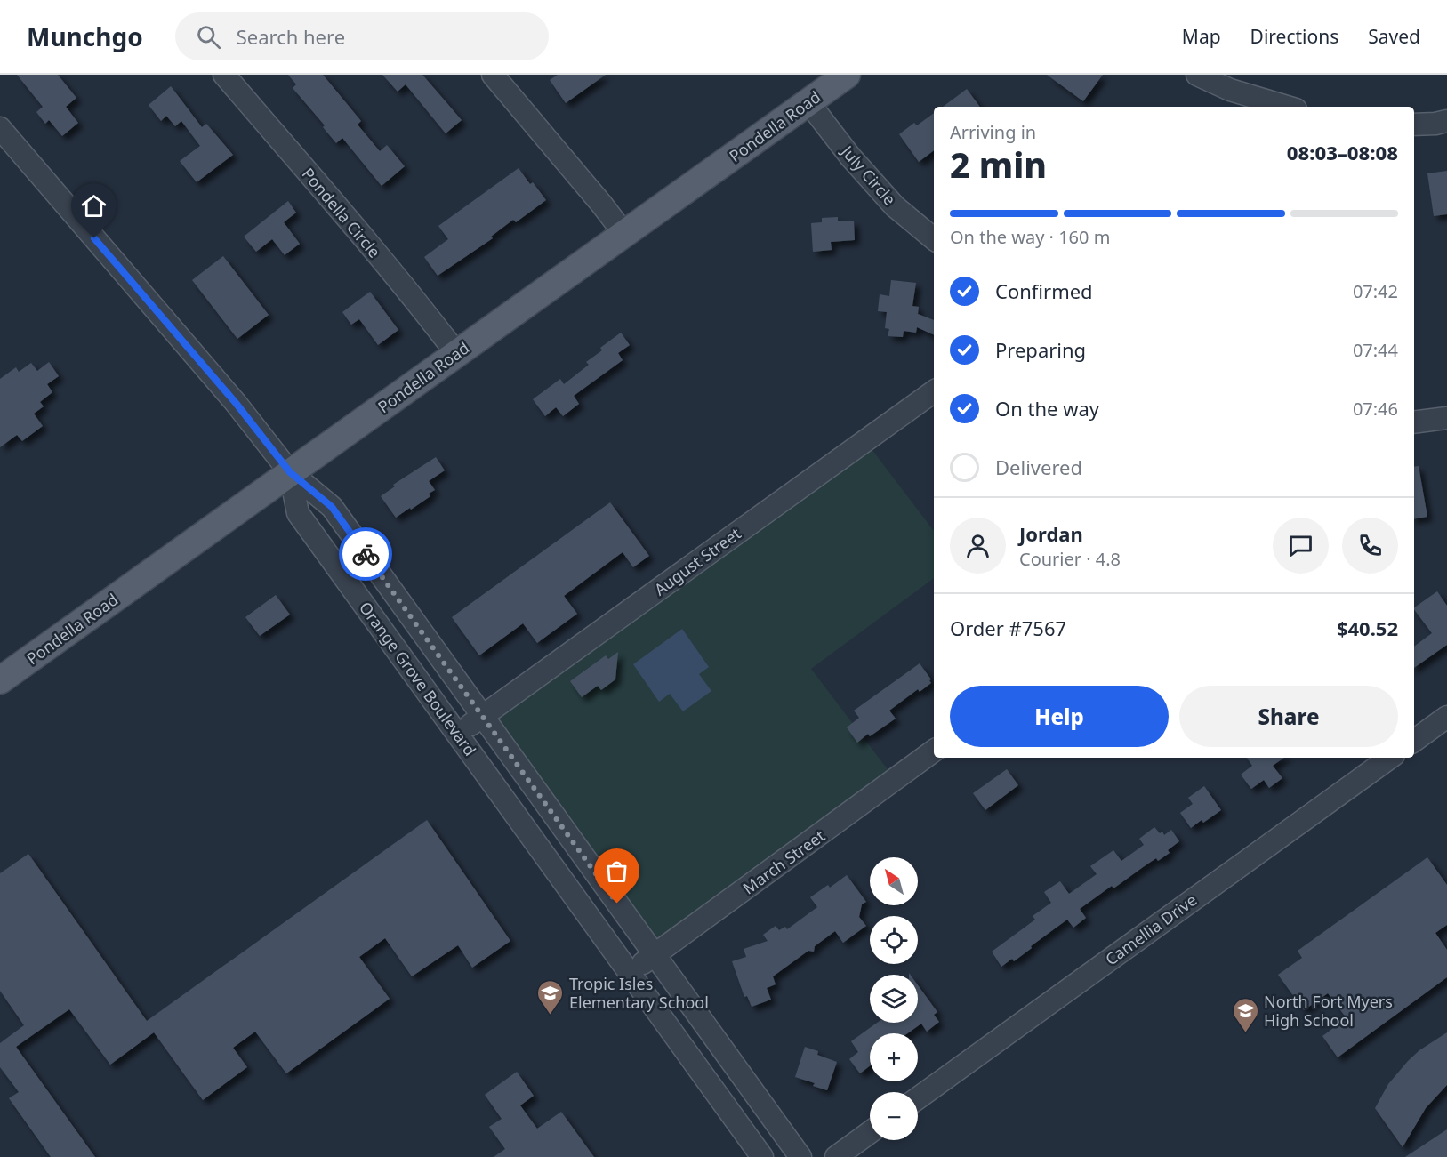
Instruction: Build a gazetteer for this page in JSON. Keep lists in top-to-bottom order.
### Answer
{
  "streets": {
    "main road": ["Pondella Road"],
    "street": [
      "July Circle",
      "Pondella Circle",
      "August Street",
      "Orange Grove Boulevard",
      "March Street",
      "Camellia Drive"
    ]
  },
  "crossings": [
    ["Pondella Road", "July Circle"],
    ["Pondella Road", "Pondella Circle"],
    ["Pondella Road", "Orange Grove Boulevard"],
    ["August Street", "Orange Grove Boulevard"],
    ["Orange Grove Boulevard", "March Street"]
  ],
  "places": {
    "school or university": ["Tropic Isles Elementary School", "North Fort Myers High School"]
  },
  "north": "top left",
  "page": {
    "header": "Munchgo",
    "search": "Search here",
    "nav": ["Map", "Directions", "Saved"],
    "heading": ["2 min", "Arriving in", "08:03–08:08"],
    "panel": [
      "Jordan",
      "Courier · 4.8",
      "Order #7567",
      "$40.52"
    ],
    "bar": "On the way · 160 m",
    "list": [
      ["Confirmed", "07:42"],
      ["Preparing", "07:44"],
      ["On the way", "07:46"],
      "Delivered"
    ],
    "buttons": ["Help", "Share"],
    "map_buttons": ["+", "−"]
  }
}
